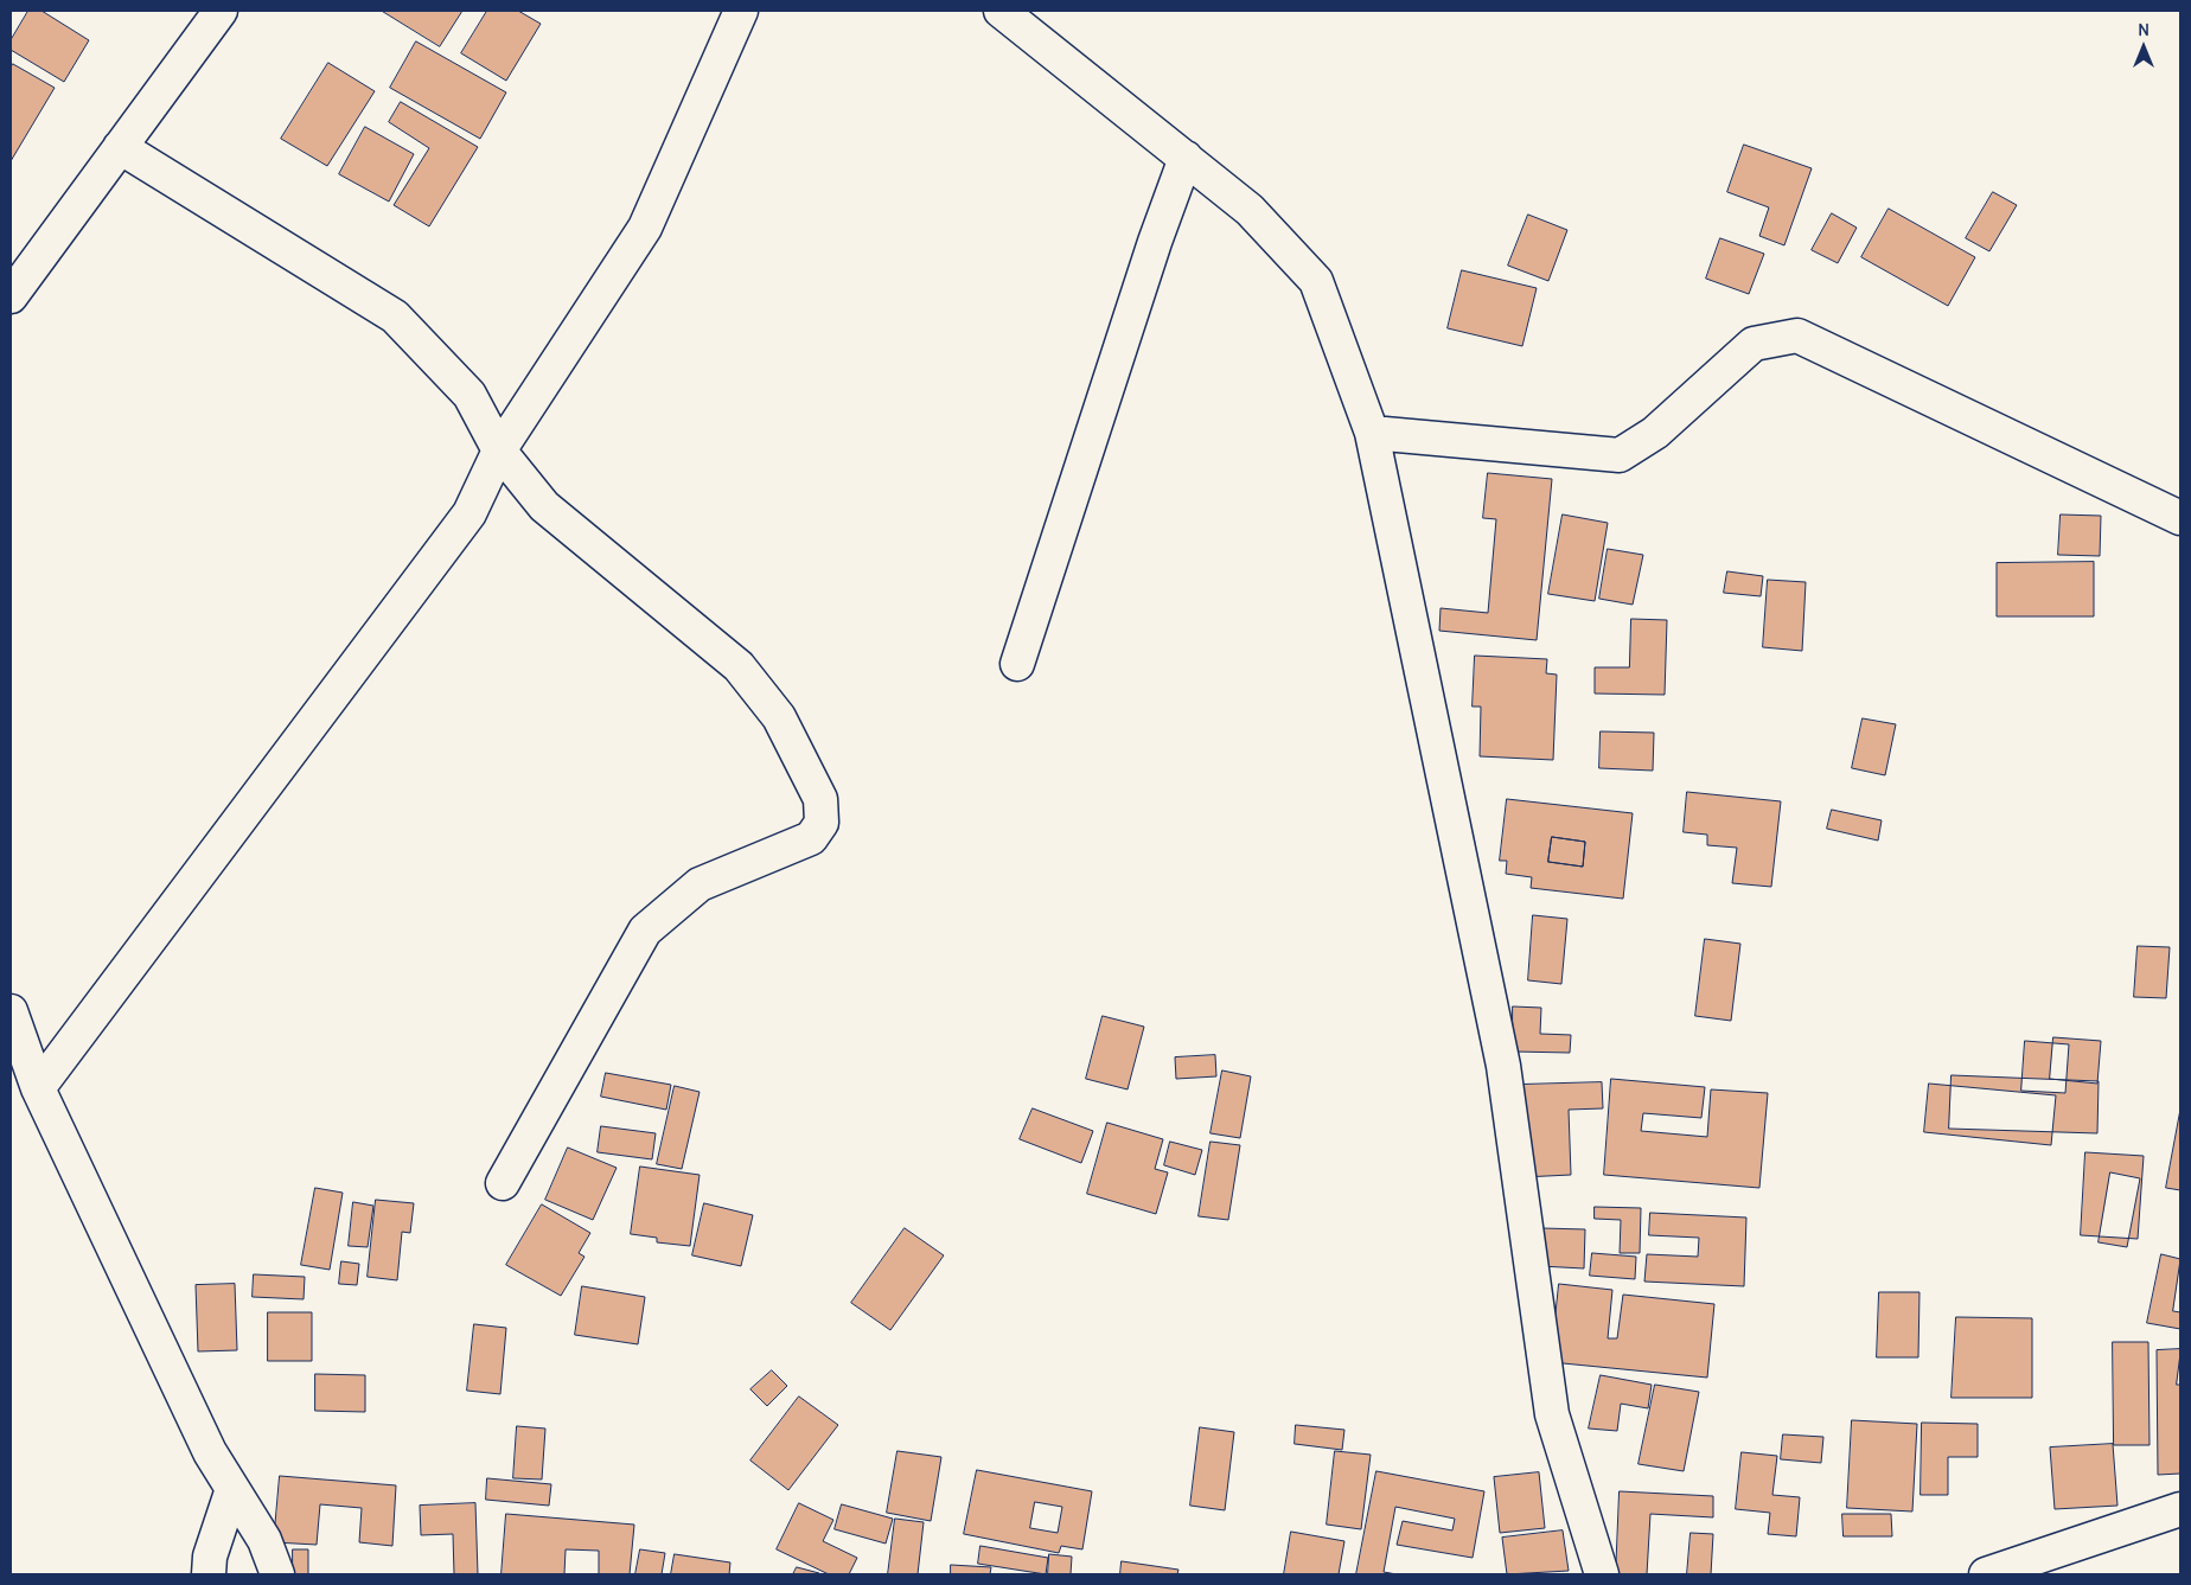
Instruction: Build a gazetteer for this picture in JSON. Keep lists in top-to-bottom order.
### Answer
{
  "north": "top"
}
